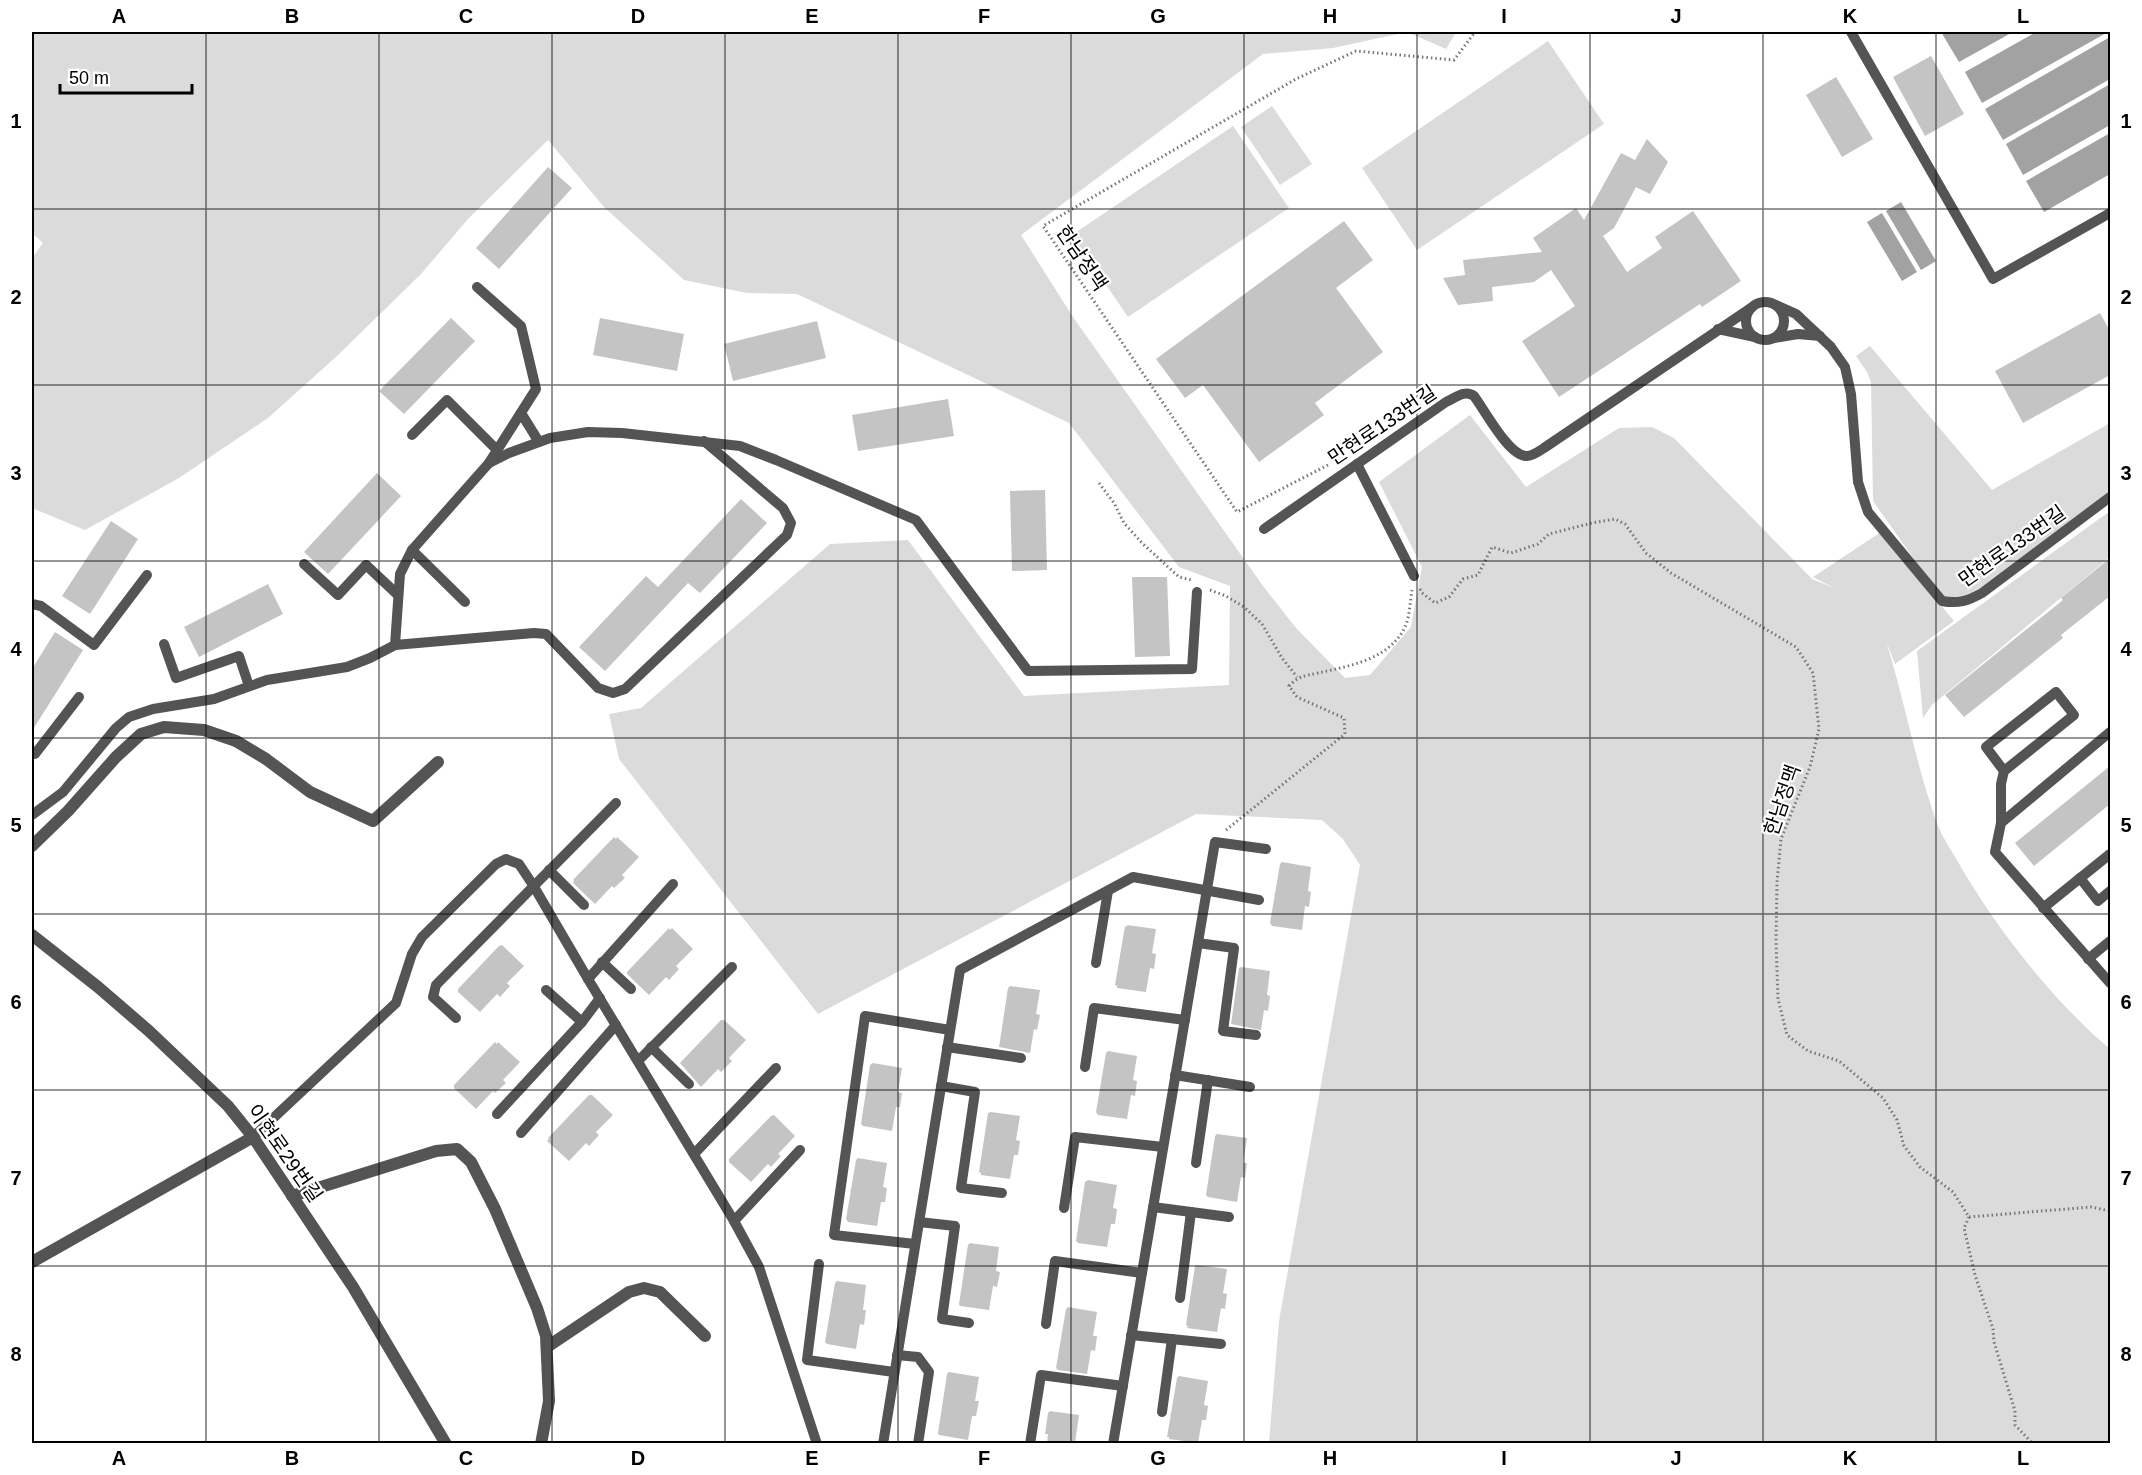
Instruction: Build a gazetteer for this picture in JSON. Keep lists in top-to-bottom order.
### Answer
{
  "streets": {
    "street": ["이현로29번길"],
    "lane": ["만현로133번길"],
    "path": ["한남정맥"]
  },
  "crossings": [
    ["한남정맥", "만현로133번길"]
  ],
  "scale_bar": "50 m",
  "grid": {
    "columns": [
      "A",
      "B",
      "C",
      "D",
      "E",
      "F",
      "G",
      "H",
      "I",
      "J",
      "K",
      "L"
    ],
    "rows": [
      "1",
      "2",
      "3",
      "4",
      "5",
      "6",
      "7",
      "8"
    ]
  }
}
